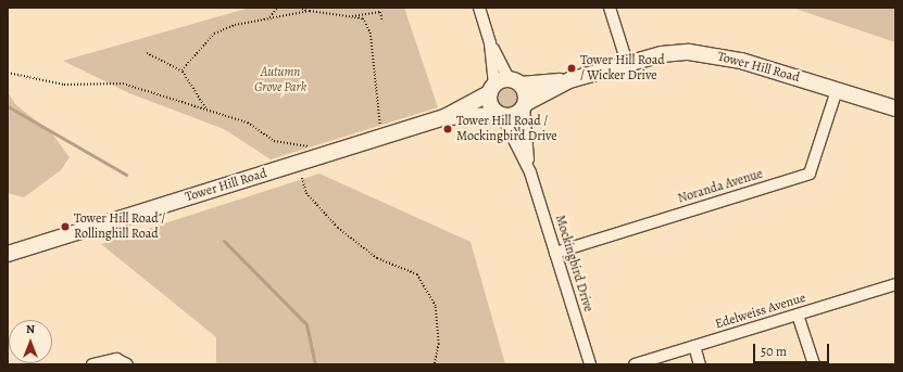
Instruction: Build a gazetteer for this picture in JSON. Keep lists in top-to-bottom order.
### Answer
{
  "streets": {
    "street": [
      "Tower Hill Road",
      "Noranda Avenue",
      "Mockingbird Drive",
      "Edelweiss Avenue"
    ]
  },
  "crossings": [
    ["Tower Hill Road", "Noranda Avenue"],
    ["Tower Hill Road", "Mockingbird Drive"],
    ["Noranda Avenue", "Mockingbird Drive"]
  ],
  "parks": ["Autumn Grove Park"],
  "places": ["Tower Hill Road / Wicker Drive", "Tower Hill Road / Mockingbird Drive", "Tower Hill Road / Rollinghill Road"],
  "scale_bar": "50 m",
  "north": "top"
}
